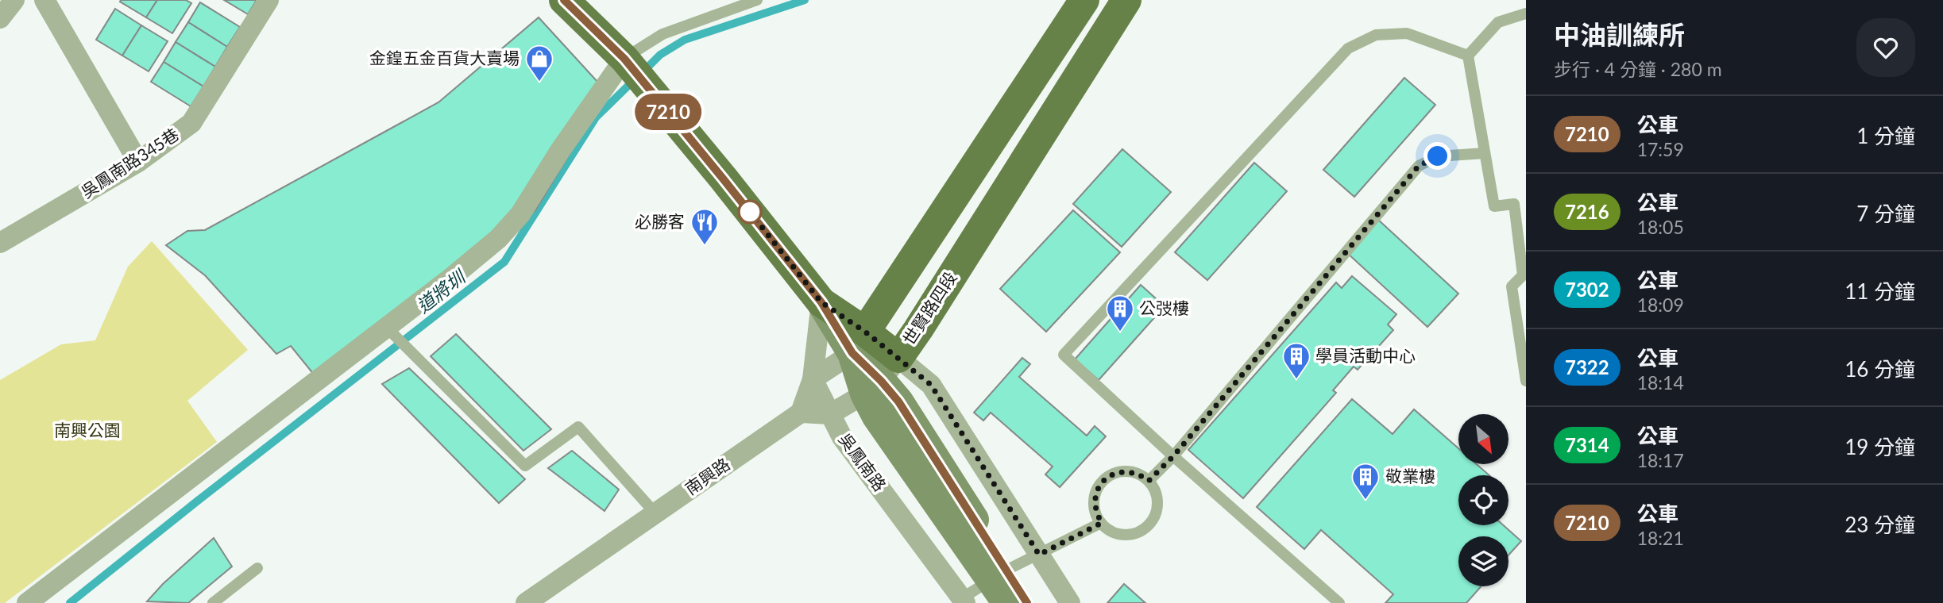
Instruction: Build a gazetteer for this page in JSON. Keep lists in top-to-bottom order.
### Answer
{
  "streets": {
    "main road": ["世賢路四段"],
    "street": ["吳鳳南路345巷", "吳鳳南路", "南興路"]
  },
  "water": ["道將圳"],
  "parks": ["南興公園"],
  "places": {
    "shop": ["金鍠五金百貨大賣場"],
    "restaurant": ["必勝客"],
    "building": ["公弢樓", "學員活動中心", "敬業樓"]
  },
  "lines": ["bus line 7210"],
  "north": "bottom right",
  "page": {
    "on_map": "7210",
    "heading": ["中油訓練所", "步行 · 4 分鐘 · 280 m"],
    "list": [
      {
        "mark": "7210",
        "name": "公車",
        "note": "17:59",
        "value": "1 分鐘"
      },
      {
        "mark": "7216",
        "name": "公車",
        "note": "18:05",
        "value": "7 分鐘"
      },
      {
        "mark": "7302",
        "name": "公車",
        "note": "18:09",
        "value": "11 分鐘"
      },
      {
        "mark": "7322",
        "name": "公車",
        "note": "18:14",
        "value": "16 分鐘"
      },
      {
        "mark": "7314",
        "name": "公車",
        "note": "18:17",
        "value": "19 分鐘"
      },
      {
        "mark": "7210",
        "name": "公車",
        "note": "18:21",
        "value": "23 分鐘"
      }
    ]
  }
}
